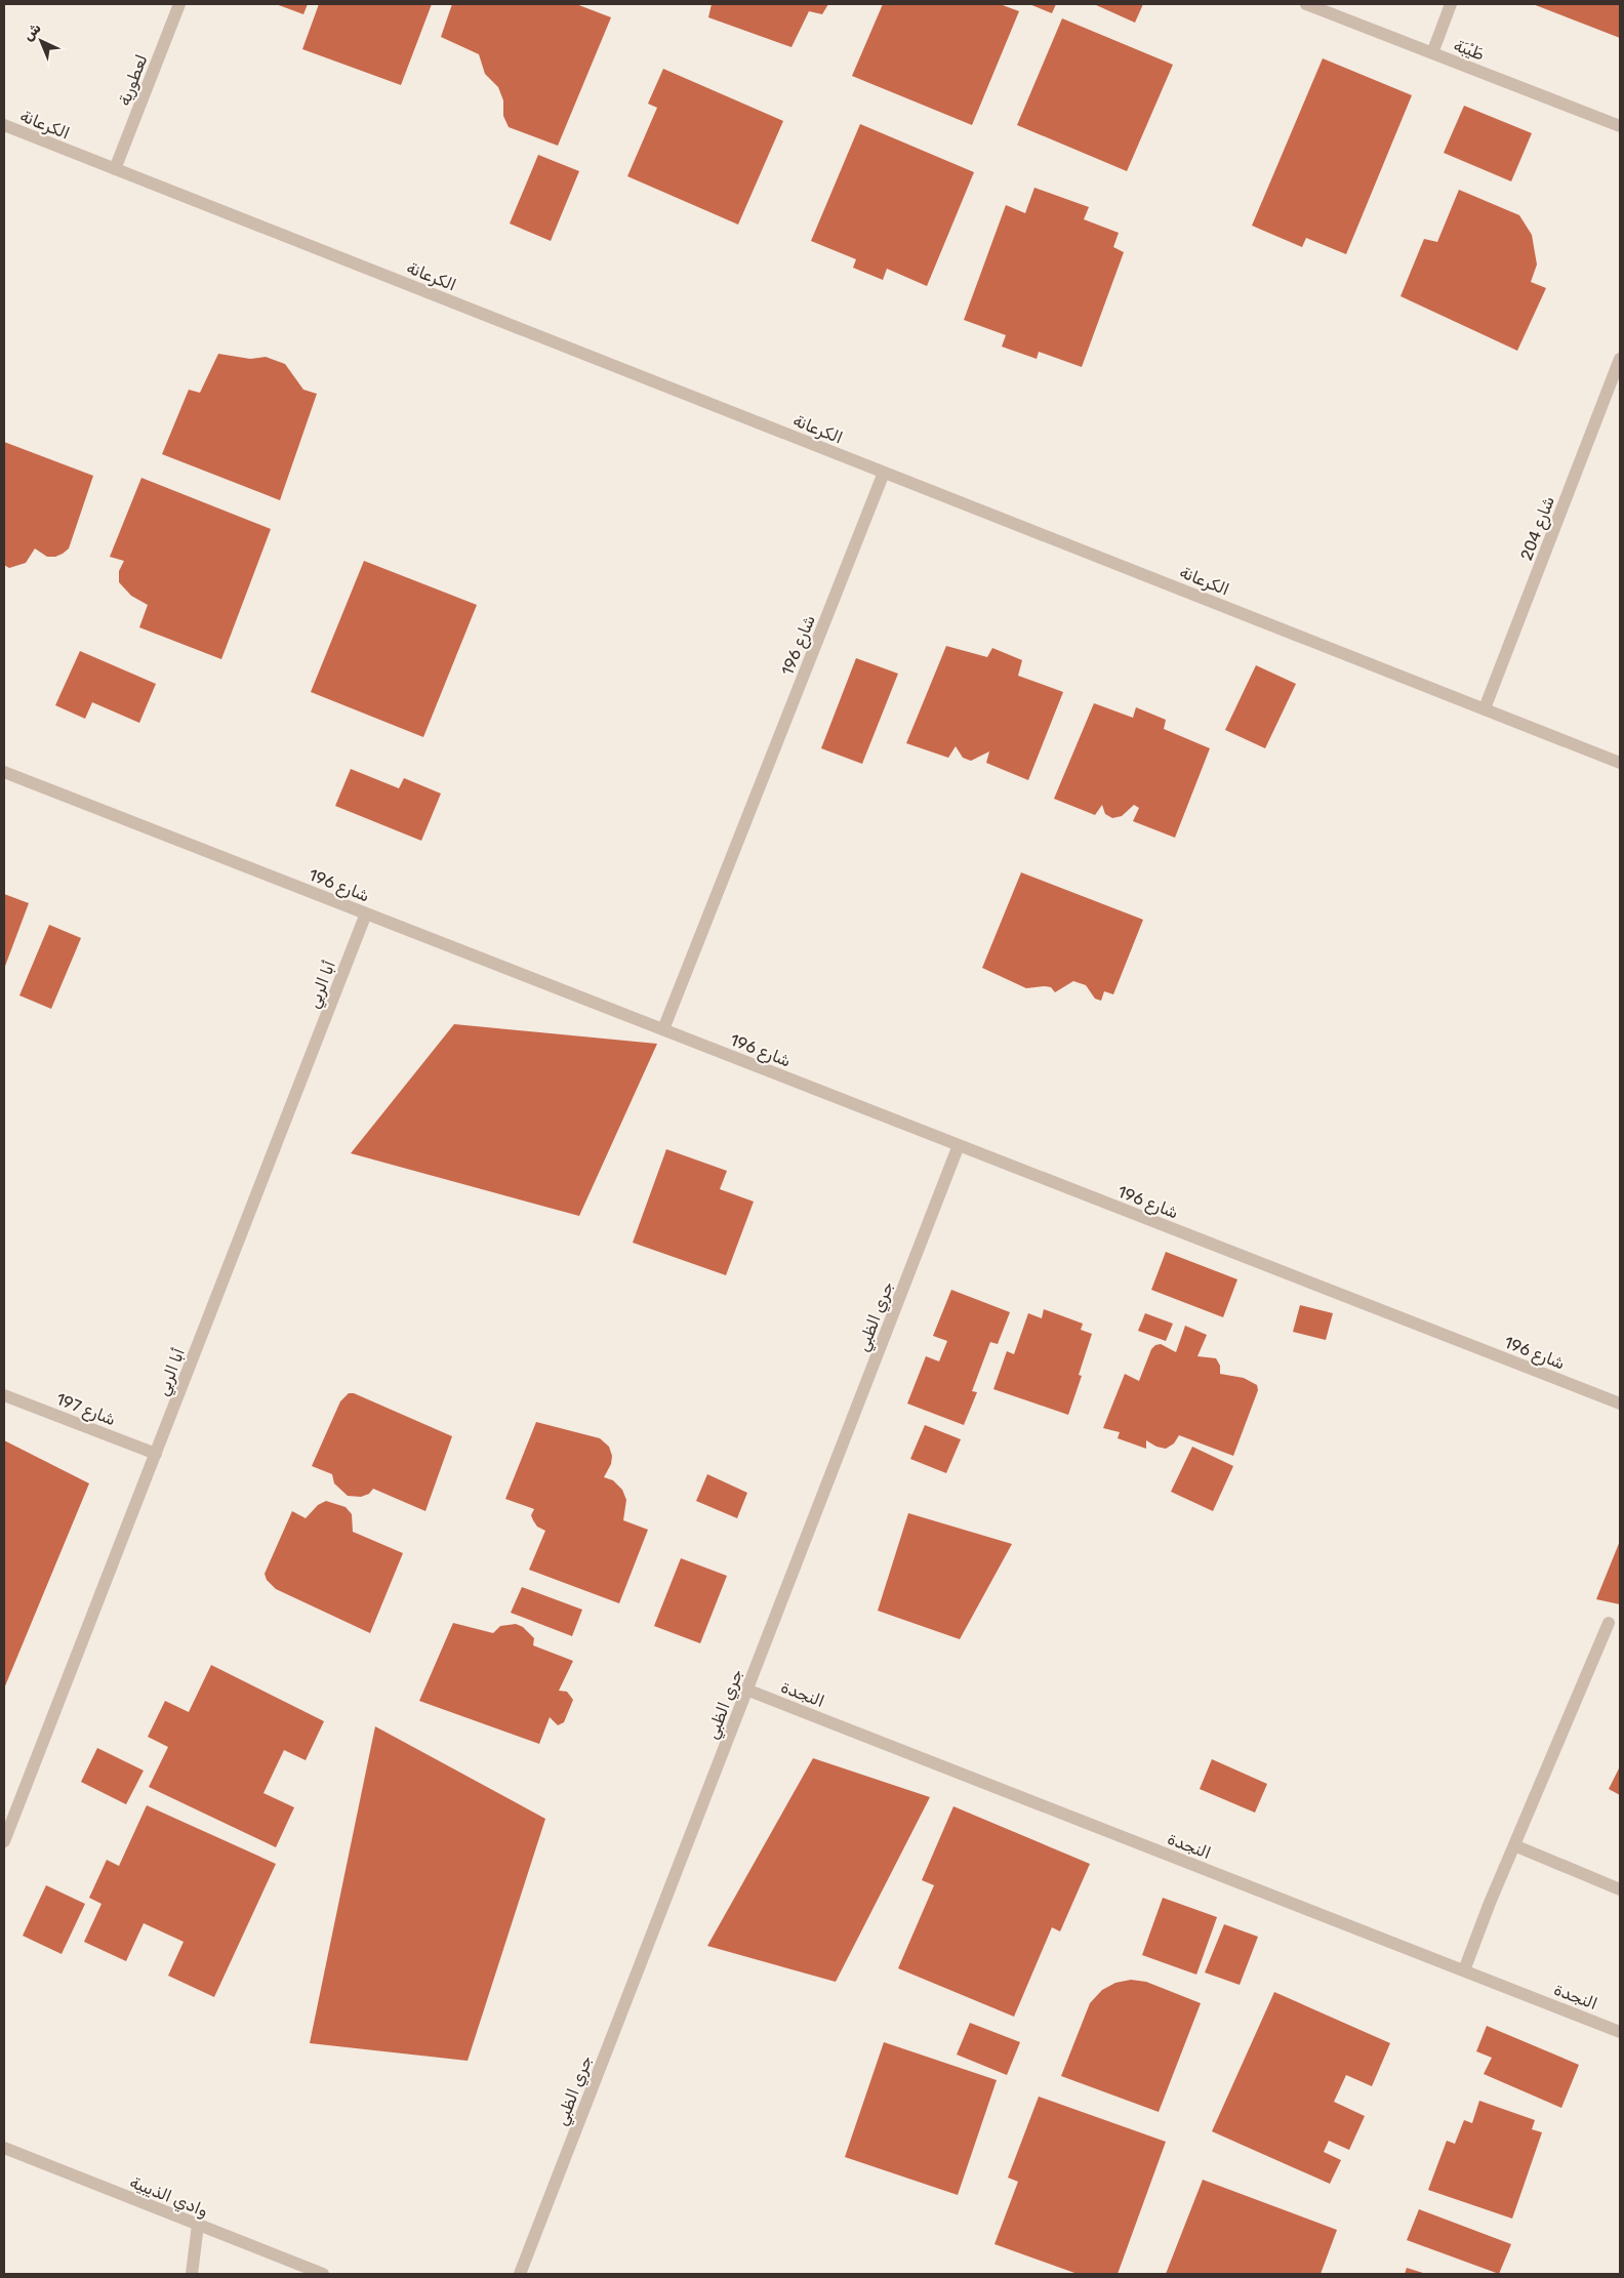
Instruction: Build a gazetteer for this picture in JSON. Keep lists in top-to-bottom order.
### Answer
{
  "streets": {
    "street": [
      "طَيْبَة",
      "لعطورية",
      "الكرعانة",
      "شارع 204",
      "شارع 196",
      "أبا الربي",
      "جري الظبي",
      "شارع 197",
      "النجدة",
      "وادي الذيبية"
    ]
  },
  "crossings": [
    ["لعطورية", "الكرعانة"],
    ["الكرعانة", "شارع 204"],
    ["الكرعانة", "شارع 196"],
    ["شارع 196", "أبا الربي"],
    ["شارع 196", "جري الظبي"],
    ["أبا الربي", "شارع 197"],
    ["جري الظبي", "النجدة"]
  ],
  "north": "top left"
}
